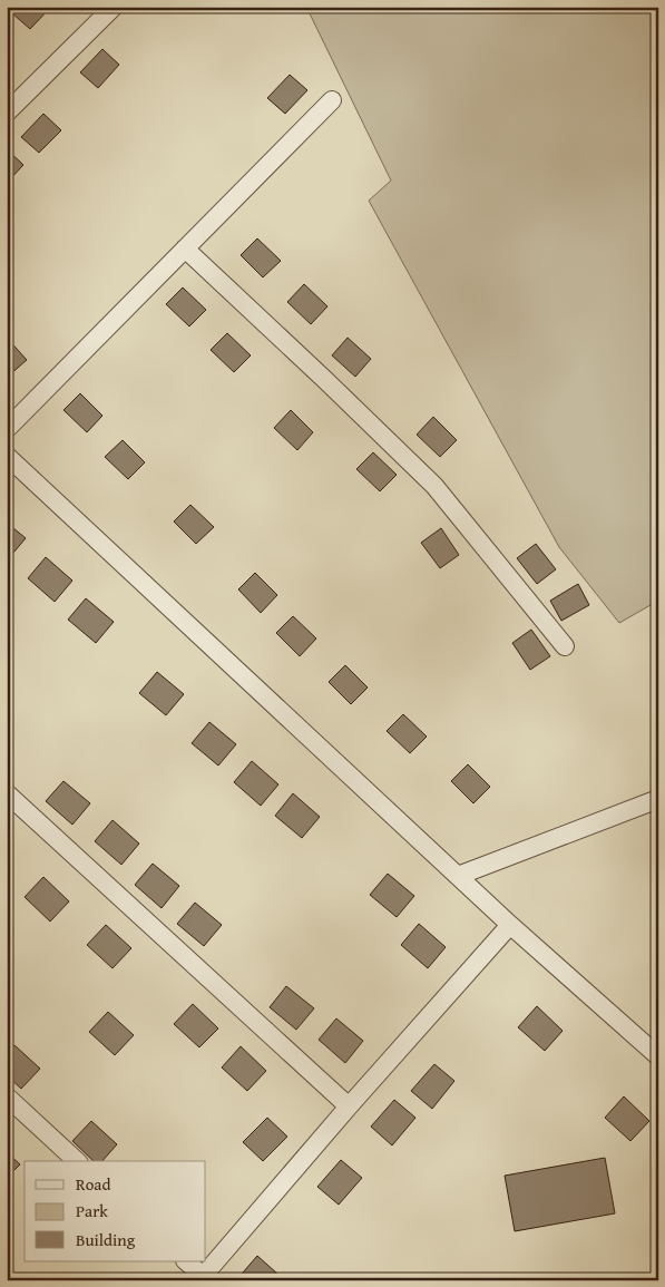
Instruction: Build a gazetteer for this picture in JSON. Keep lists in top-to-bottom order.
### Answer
{
  "legend": ["Road", "Park", "Building"]
}
